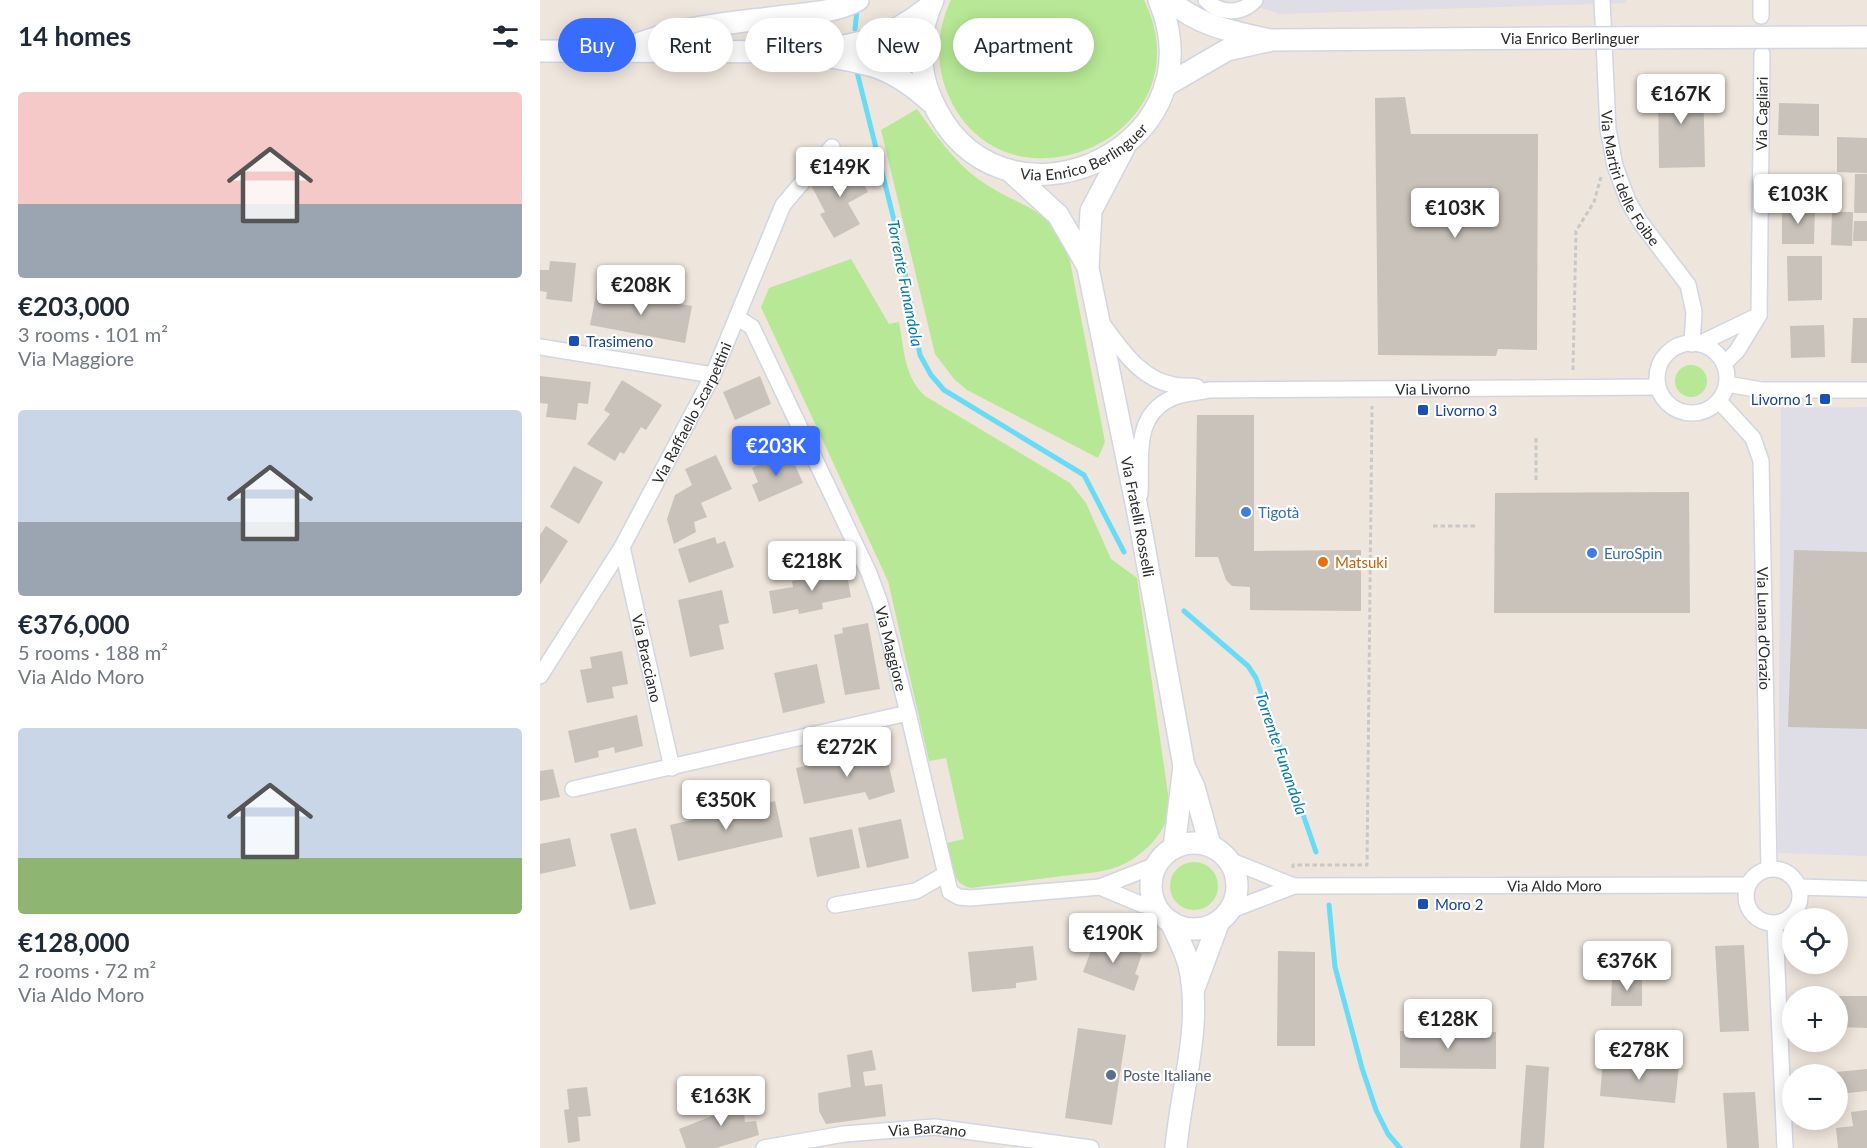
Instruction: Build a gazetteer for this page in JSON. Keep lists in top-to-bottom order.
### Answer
{
  "streets": {
    "main road": ["Via Enrico Berlinguer", "Via Fratelli Rosselli"],
    "street": [
      "Via Cagliari",
      "Via Martiri delle Foibe",
      "Via Livorno",
      "Via Raffaello Scarpettini",
      "Via Luana d'Orazio",
      "Via Maggiore",
      "Via Bracciano",
      "Via Aldo Moro",
      "Via Barzano"
    ]
  },
  "crossings": [
    ["Via Enrico Berlinguer", "Via Fratelli Rosselli"],
    ["Via Martiri delle Foibe", "Via Livorno"],
    ["Via Martiri delle Foibe", "Via Luana d'Orazio"],
    ["Via Livorno", "Via Fratelli Rosselli"],
    ["Via Livorno", "Via Luana d'Orazio"],
    ["Via Raffaello Scarpettini", "Via Maggiore"],
    ["Via Raffaello Scarpettini", "Via Bracciano"],
    ["Via Luana d'Orazio", "Via Aldo Moro"],
    ["Via Maggiore", "Via Aldo Moro"]
  ],
  "water": ["Torrente Funandola"],
  "places": {
    "transit": [
      "Trasimeno",
      "Livorno 1",
      "Livorno 3",
      "Moro 2"
    ],
    "other": [
      "Tigotà",
      "EuroSpin",
      "Matsuki",
      "Poste Italiane"
    ]
  },
  "page": {
    "heading": "14 homes",
    "chip": [
      "Buy",
      "Rent",
      "Filters",
      "New",
      "Apartment"
    ],
    "list": [
      {
        "name": "€203,000",
        "note": "3 rooms · 101 m² · Via Maggiore"
      },
      {
        "name": "€376,000",
        "note": "5 rooms · 188 m² · Via Aldo Moro"
      },
      {
        "name": "€128,000",
        "note": "2 rooms · 72 m² · Via Aldo Moro"
      }
    ],
    "price": [
      "€167K",
      "€149K",
      "€103K",
      "€103K",
      "€208K",
      "€203K",
      "€218K",
      "€272K",
      "€350K",
      "€190K",
      "€376K",
      "€128K",
      "€278K",
      "€163K"
    ],
    "map_buttons": ["+", "−"]
  }
}
